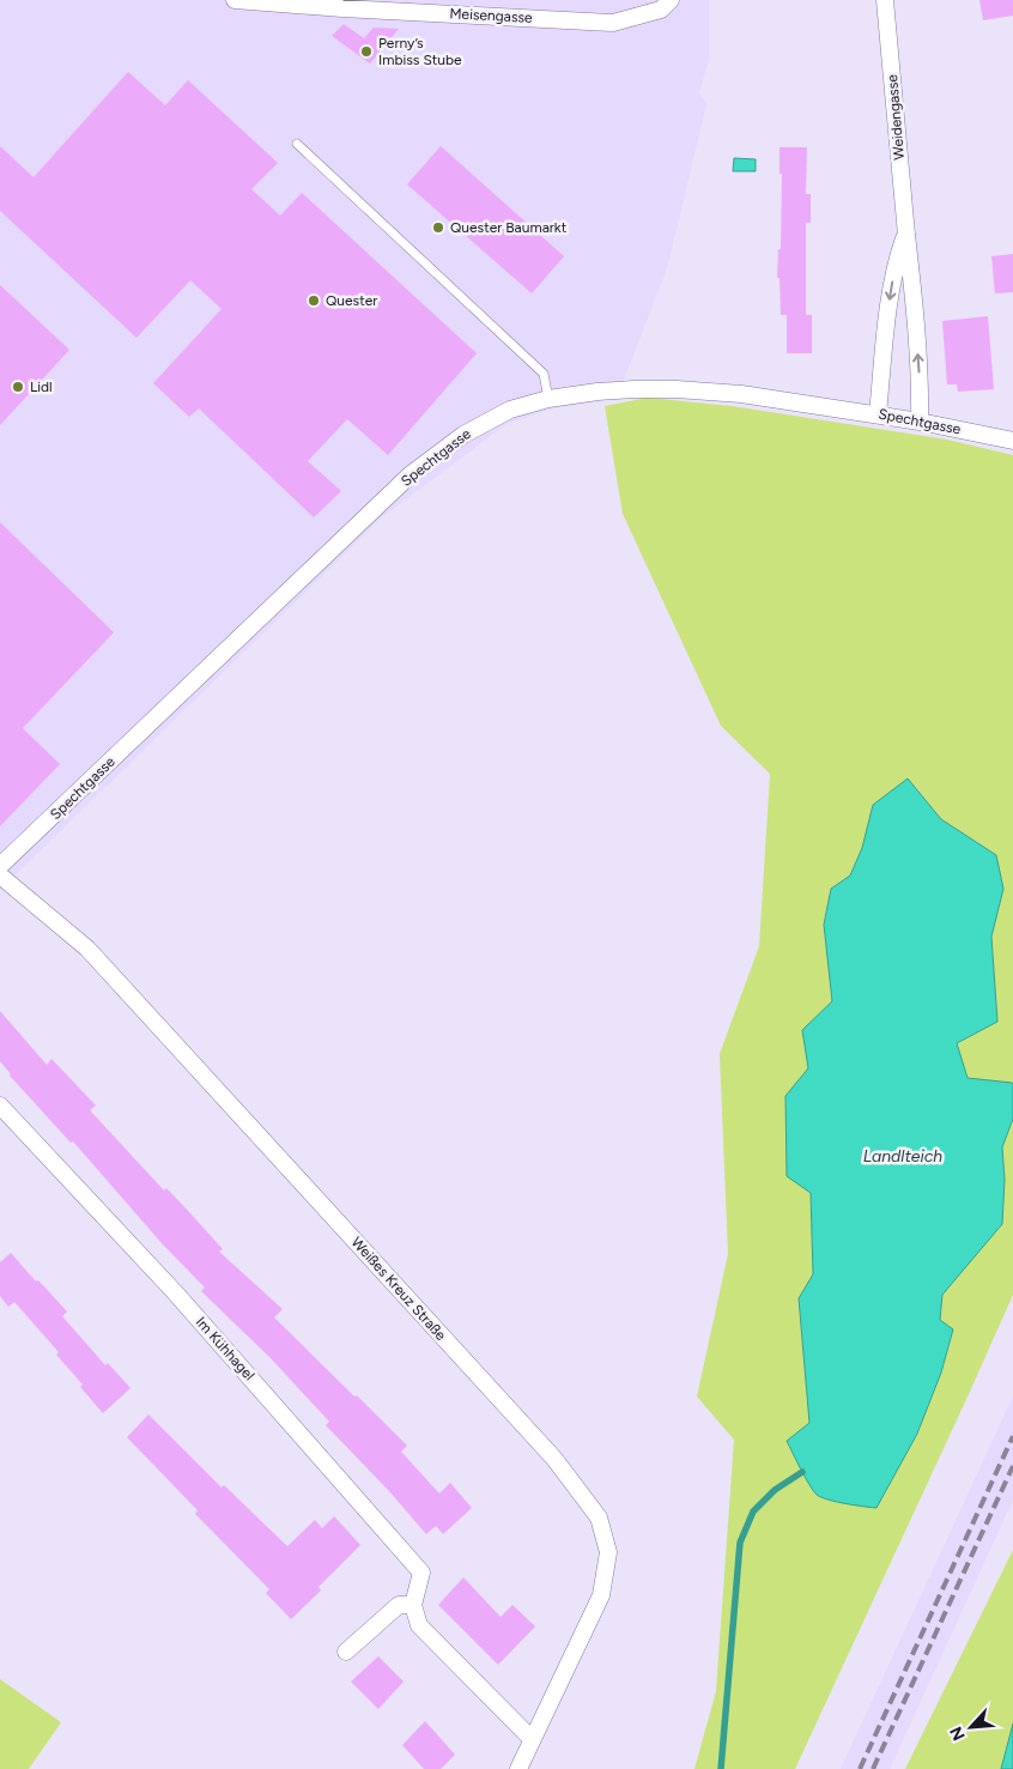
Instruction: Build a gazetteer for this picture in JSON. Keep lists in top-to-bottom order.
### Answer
{
  "streets": {
    "street": [
      "Meisengasse",
      "Weidengasse",
      "Spechtgasse",
      "Weißes Kreuz Straße",
      "Im Kühhagel"
    ]
  },
  "crossings": [
    ["Weidengasse", "Spechtgasse"]
  ],
  "water": ["Landlteich"],
  "places": [
    "Perny’s Imbiss Stube",
    "Quester Baumarkt",
    "Quester",
    "Lidl"
  ],
  "north": "bottom left"
}
